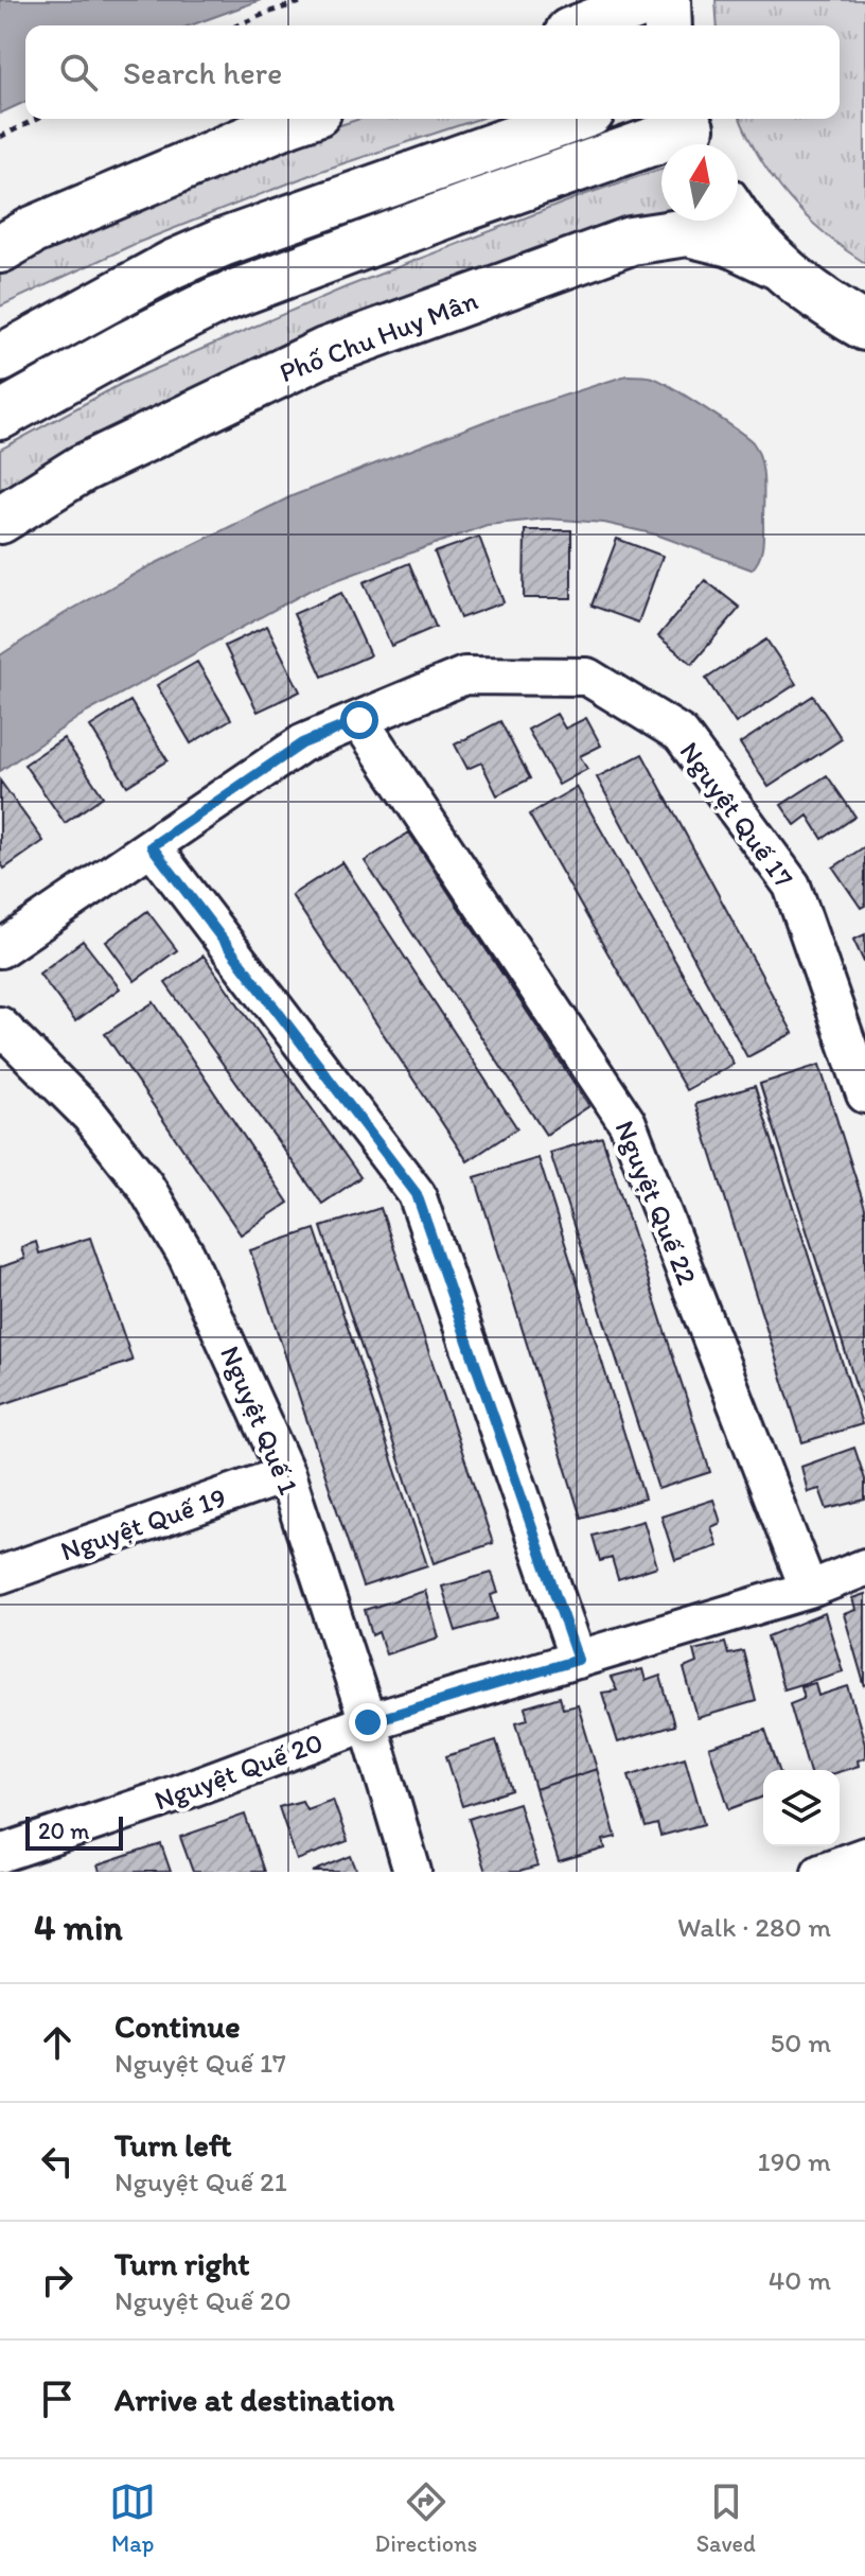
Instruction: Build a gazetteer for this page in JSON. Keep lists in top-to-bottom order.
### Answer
{
  "streets": {
    "main road": ["Phố Chu Huy Mân"],
    "street": [
      "Nguyệt Quế 17",
      "Nguyệt Quế 22",
      "Nguyệt Quế 1",
      "Nguyệt Quế 19",
      "Nguyệt Quế 20"
    ]
  },
  "crossings": [
    ["Nguyệt Quế 17", "Nguyệt Quế 22"],
    ["Nguyệt Quế 22", "Nguyệt Quế 20"],
    ["Nguyệt Quế 1", "Nguyệt Quế 19"],
    ["Nguyệt Quế 1", "Nguyệt Quế 20"]
  ],
  "scale_bar": "20 m",
  "north": "top",
  "page": {
    "search": "Search here",
    "scale": "20 m",
    "heading": ["4 min", "Walk · 280 m"],
    "list": [
      ["Continue", "Nguyệt Quế 17", "50 m"],
      ["Turn left", "Nguyệt Quế 21", "190 m"],
      ["Turn right", "Nguyệt Quế 20", "40 m"],
      "Arrive at destination"
    ],
    "nav": ["Map", "Directions", "Saved"]
  }
}
